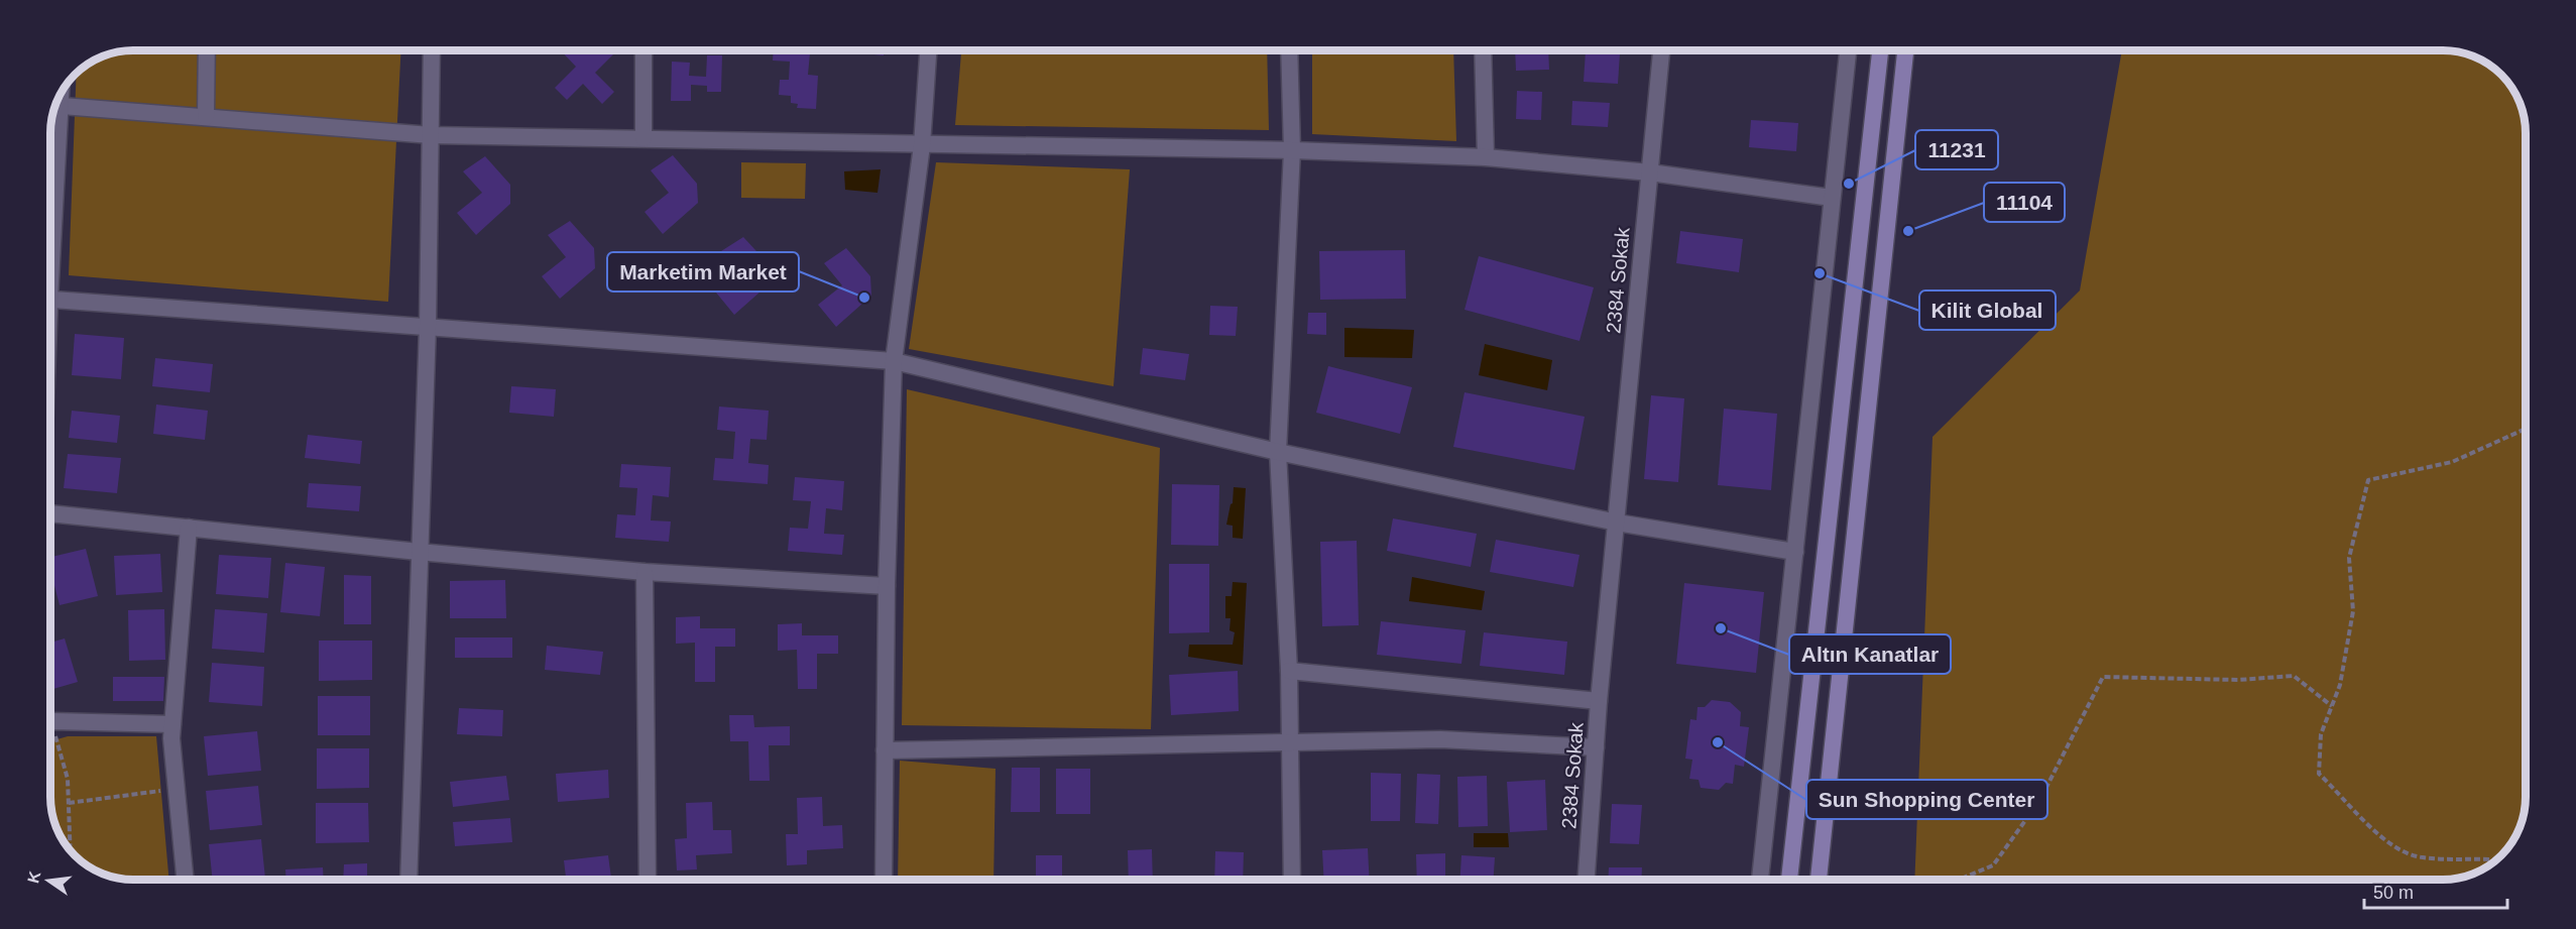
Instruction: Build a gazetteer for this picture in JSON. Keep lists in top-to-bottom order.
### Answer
{
  "streets": {
    "street": ["2384 Sokak"]
  },
  "places": [
    "11231",
    "11104",
    "Kilit Global",
    "Marketim Market",
    "Altın Kanatlar",
    "Sun Shopping Center"
  ],
  "scale_bar": "50 m",
  "north": "left"
}
